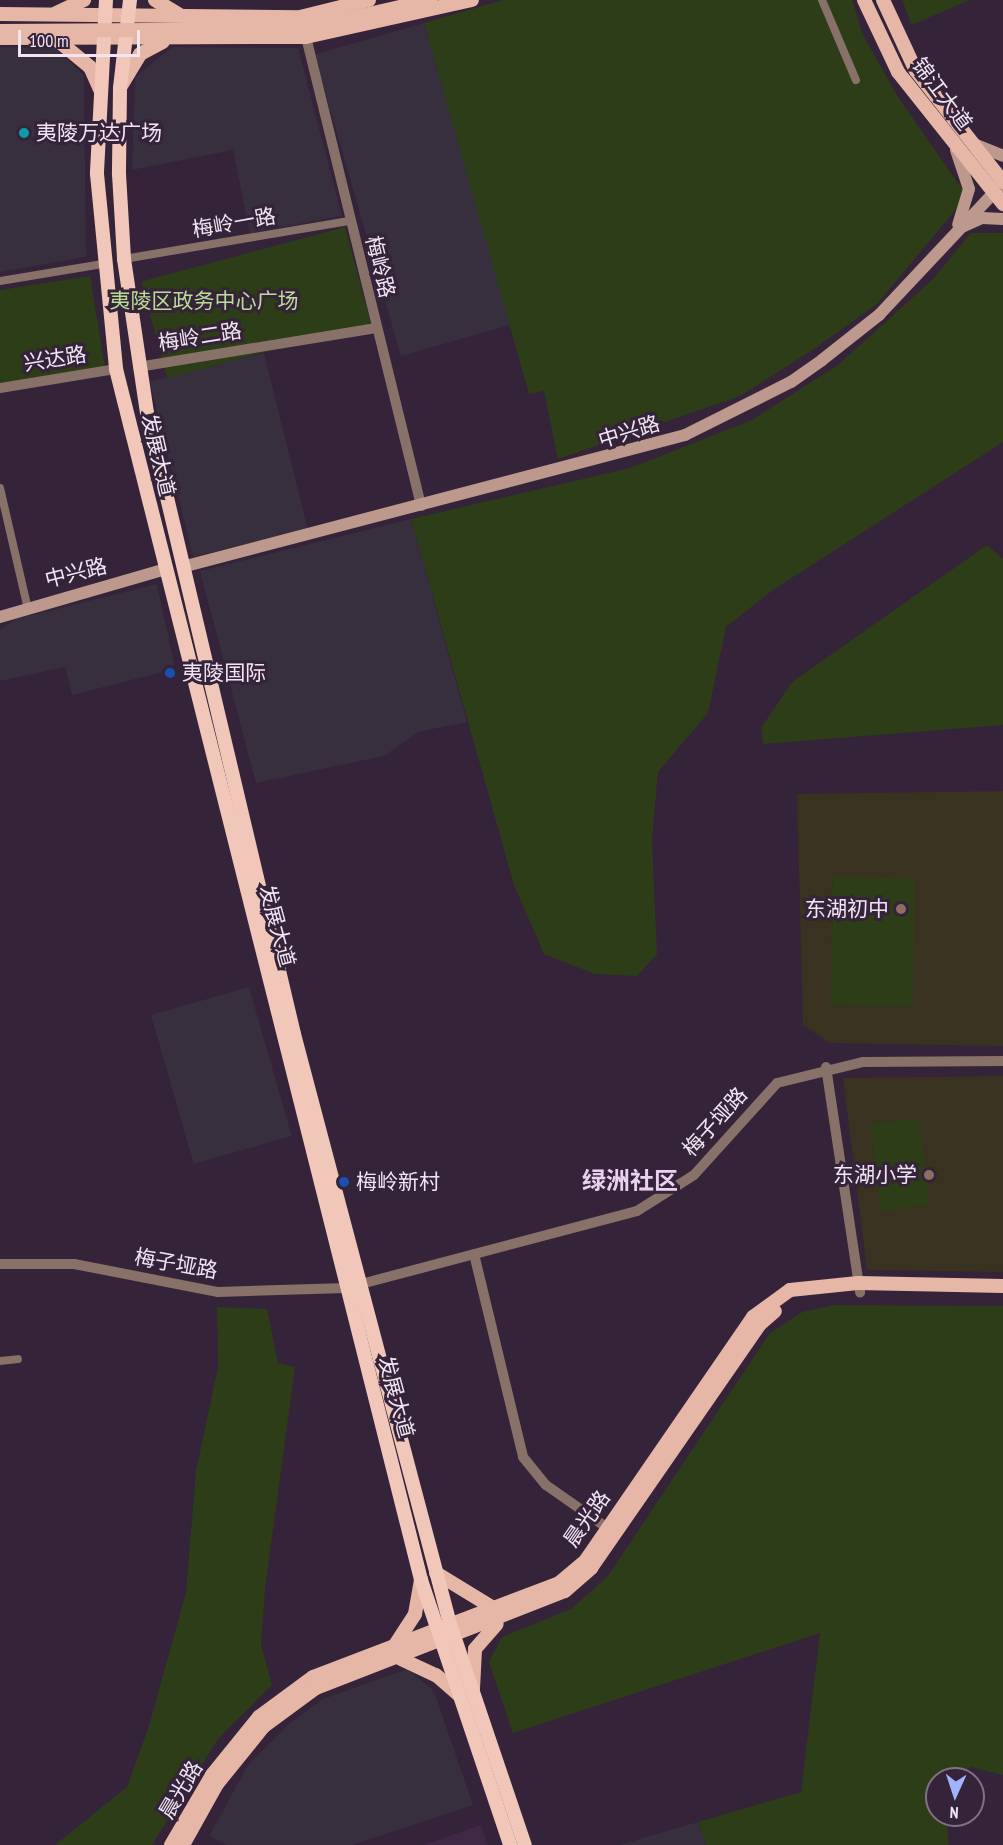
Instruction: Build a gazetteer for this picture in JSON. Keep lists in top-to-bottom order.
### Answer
{
  "streets": {
    "highway": ["发展大道"],
    "main road": ["锦江大道", "中兴路", "晨光路"],
    "street": [
      "梅岭一路",
      "梅岭路",
      "梅岭二路",
      "兴达路",
      "梅子垭路"
    ]
  },
  "crossings": [
    ["锦江大道", "中兴路"],
    ["梅岭一路", "梅岭路"],
    ["梅岭一路", "发展大道"],
    ["梅岭路", "梅岭二路"],
    ["梅岭路", "中兴路"],
    ["梅岭二路", "发展大道"],
    ["兴达路", "发展大道"],
    ["中兴路", "发展大道"],
    ["发展大道", "梅子垭路"],
    ["发展大道", "晨光路"]
  ],
  "districts": ["绿洲社区"],
  "parks": ["夷陵区政务中心广场"],
  "places": [
    "夷陵万达广场",
    "夷陵国际",
    "东湖初中",
    "东湖小学",
    "梅岭新村"
  ],
  "scale_bar": "100 m",
  "north": "bottom"
}
